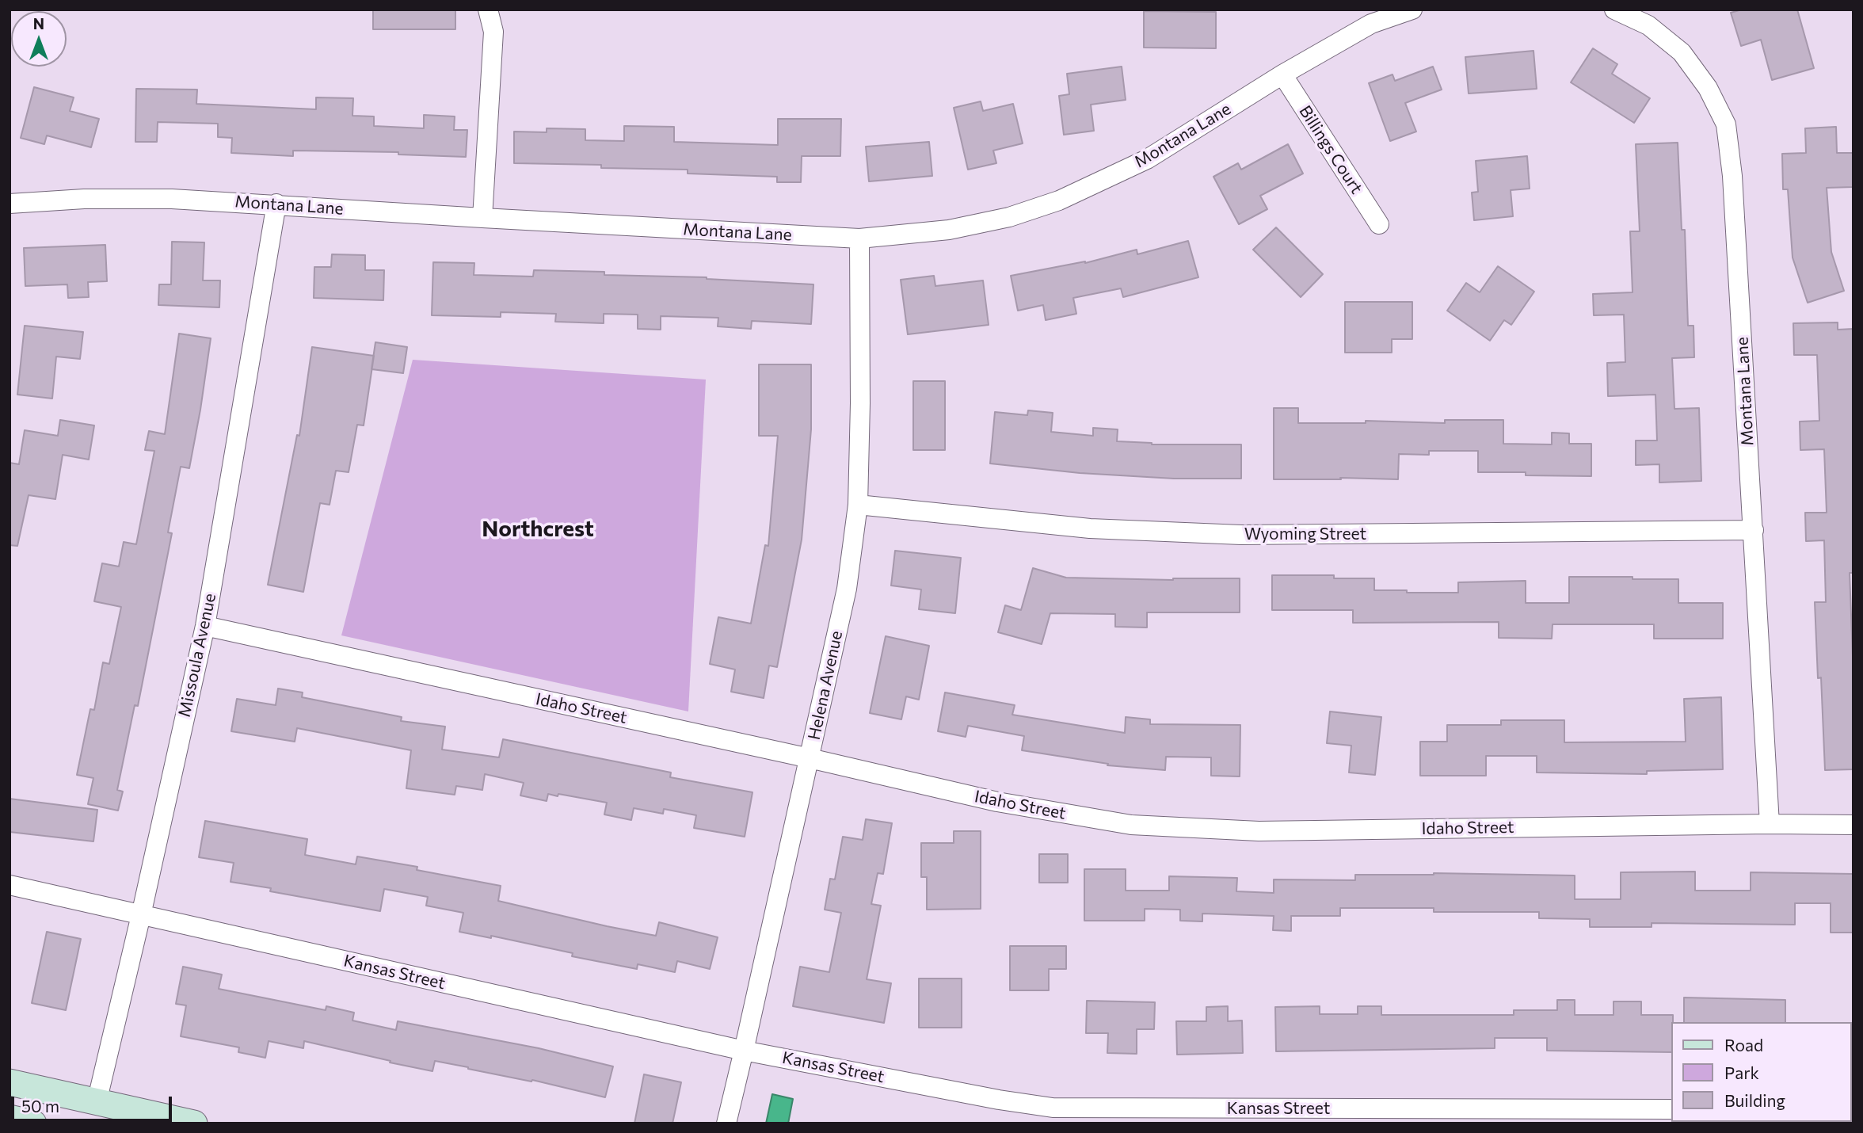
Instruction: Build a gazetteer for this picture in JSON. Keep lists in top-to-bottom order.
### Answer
{
  "streets": {
    "street": [
      "Montana Lane",
      "Billings Court",
      "Wyoming Street",
      "Missoula Avenue",
      "Helena Avenue",
      "Idaho Street",
      "Kansas Street"
    ]
  },
  "crossings": [
    ["Montana Lane", "Billings Court"],
    ["Montana Lane", "Wyoming Street"],
    ["Montana Lane", "Missoula Avenue"],
    ["Montana Lane", "Helena Avenue"],
    ["Montana Lane", "Idaho Street"],
    ["Wyoming Street", "Helena Avenue"],
    ["Missoula Avenue", "Idaho Street"],
    ["Missoula Avenue", "Kansas Street"],
    ["Helena Avenue", "Idaho Street"],
    ["Helena Avenue", "Kansas Street"]
  ],
  "districts": ["Northcrest"],
  "legend": ["Road", "Park", "Building"],
  "scale_bar": "50 m",
  "north": "top"
}
